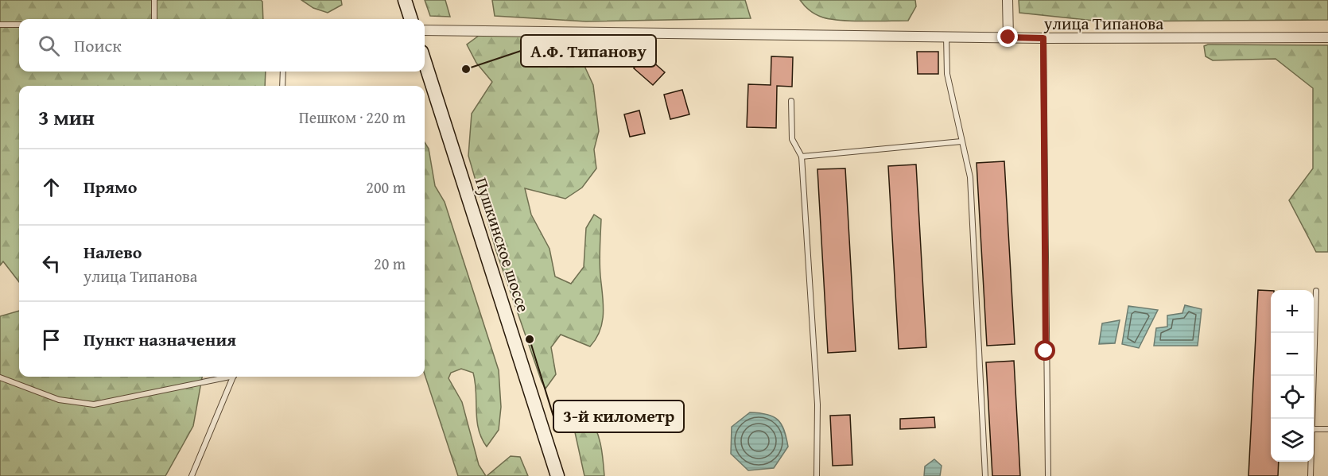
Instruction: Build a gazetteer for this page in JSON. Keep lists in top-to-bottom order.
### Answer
{
  "streets": {
    "main road": ["Пушкинское шоссе"],
    "street": ["улица Типанова"]
  },
  "places": ["А.Ф. Типанову", "3-й километр"],
  "page": {
    "search": "Поиск",
    "heading": ["3 мин", "Пешком · 220 m"],
    "list": [
      ["Прямо", "200 m"],
      ["Налево", "улица Типанова", "20 m"],
      "Пункт назначения"
    ],
    "map_buttons": ["+", "−"]
  }
}
